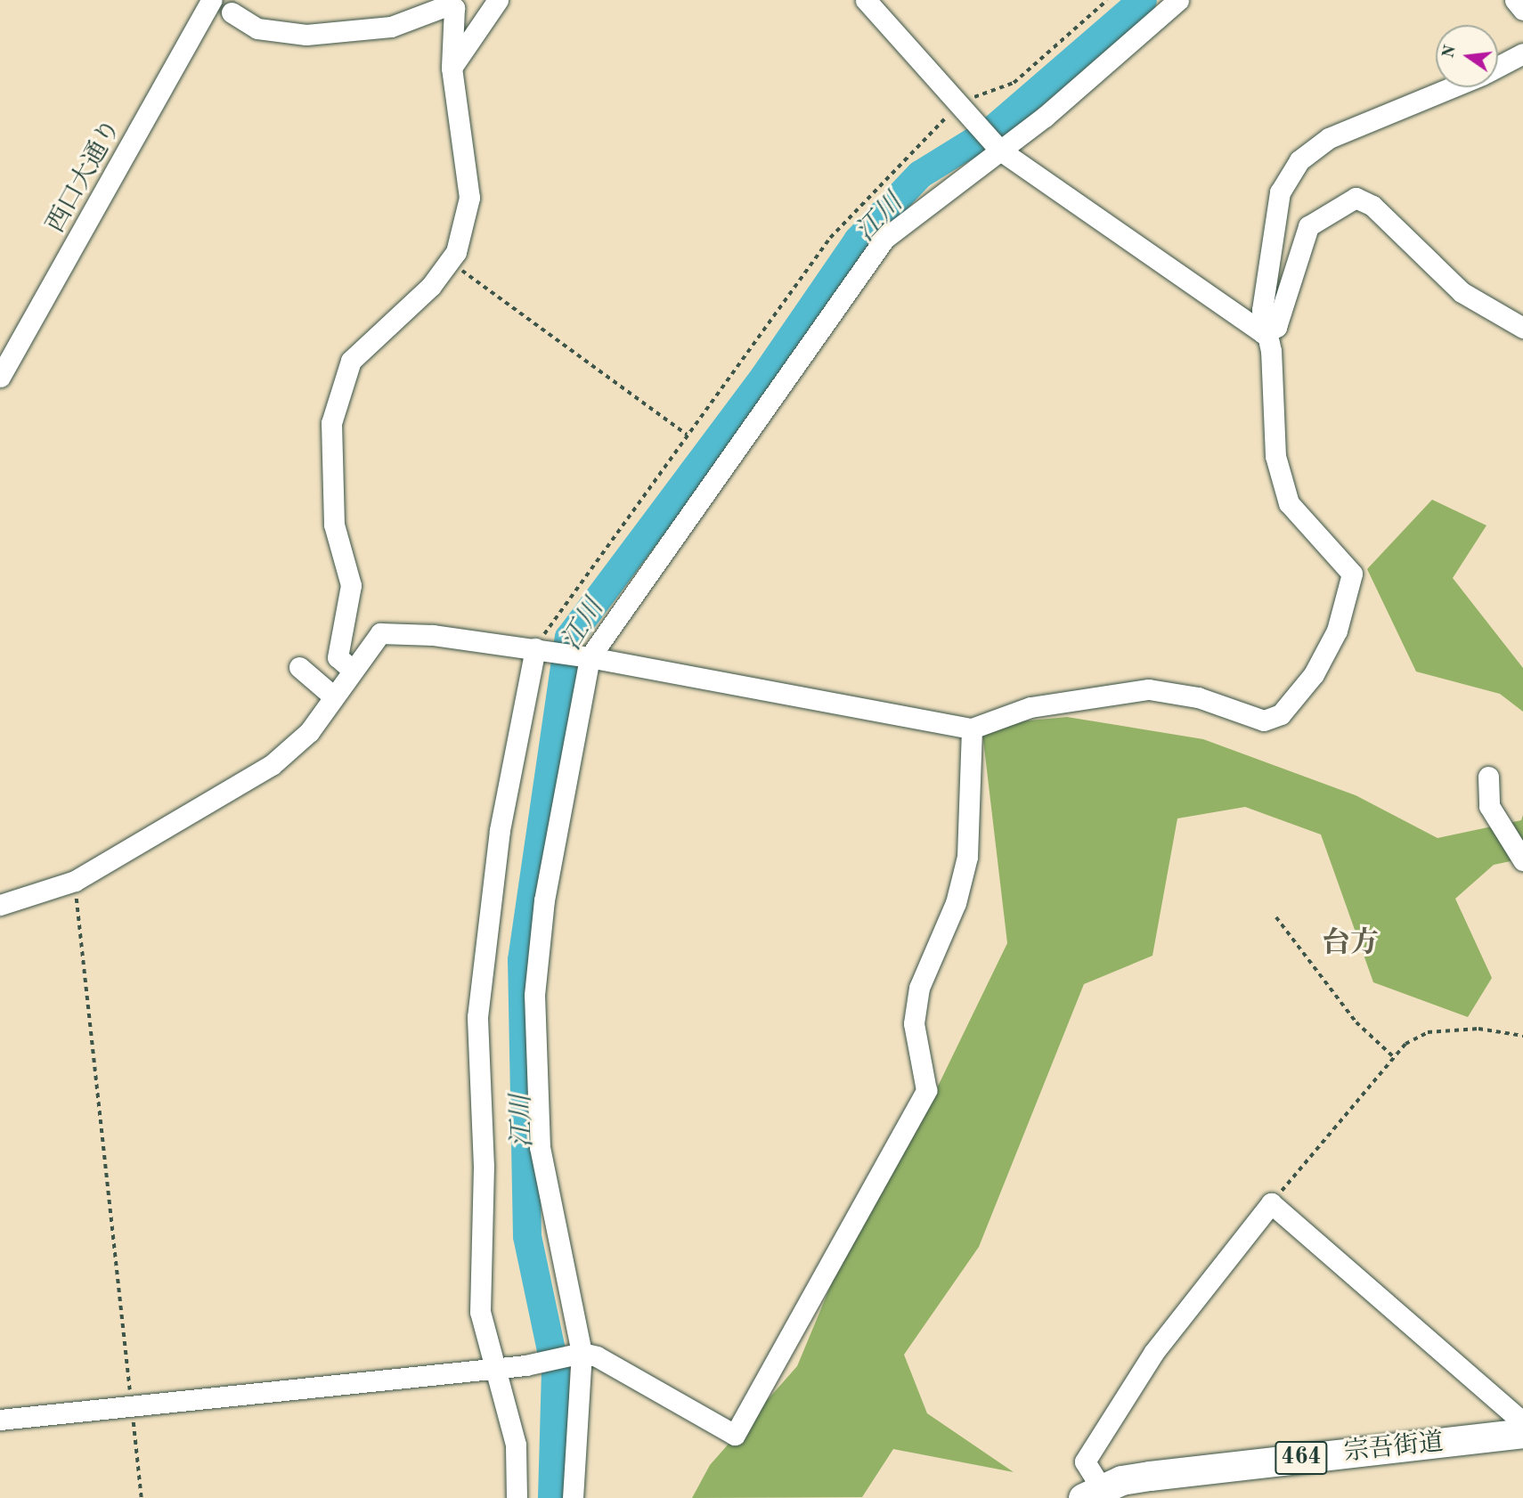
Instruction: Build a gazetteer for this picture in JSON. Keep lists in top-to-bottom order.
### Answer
{
  "streets": {
    "highway": ["宗吾街道", "464"],
    "street": ["西口大通り"]
  },
  "districts": ["台方"],
  "water": ["江川"],
  "north": "left"
}
